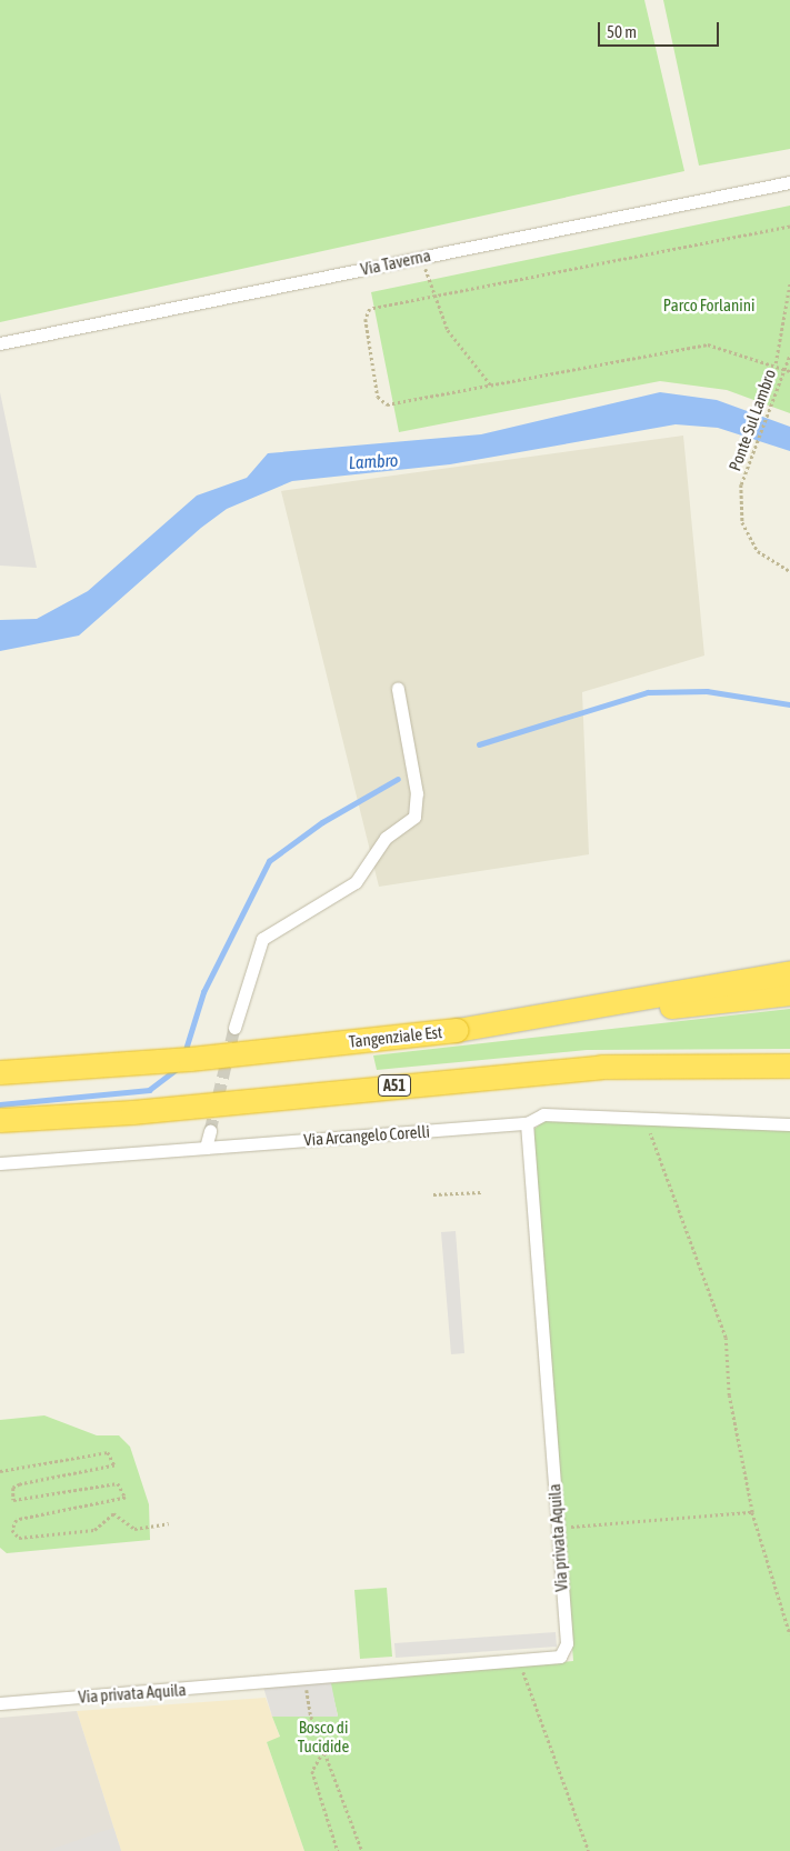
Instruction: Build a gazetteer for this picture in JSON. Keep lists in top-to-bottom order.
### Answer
{
  "streets": {
    "highway": ["Tangenziale Est", "A51"],
    "street": ["Via Taverna", "Via Arcangelo Corelli", "Via privata Aquila"],
    "path": ["Ponte Sul Lambro"]
  },
  "crossings": [
    ["Via Arcangelo Corelli", "Via privata Aquila"]
  ],
  "water": ["Lambro"],
  "parks": ["Parco Forlanini", "Bosco di Tucidide"],
  "scale_bar": "50 m"
}
